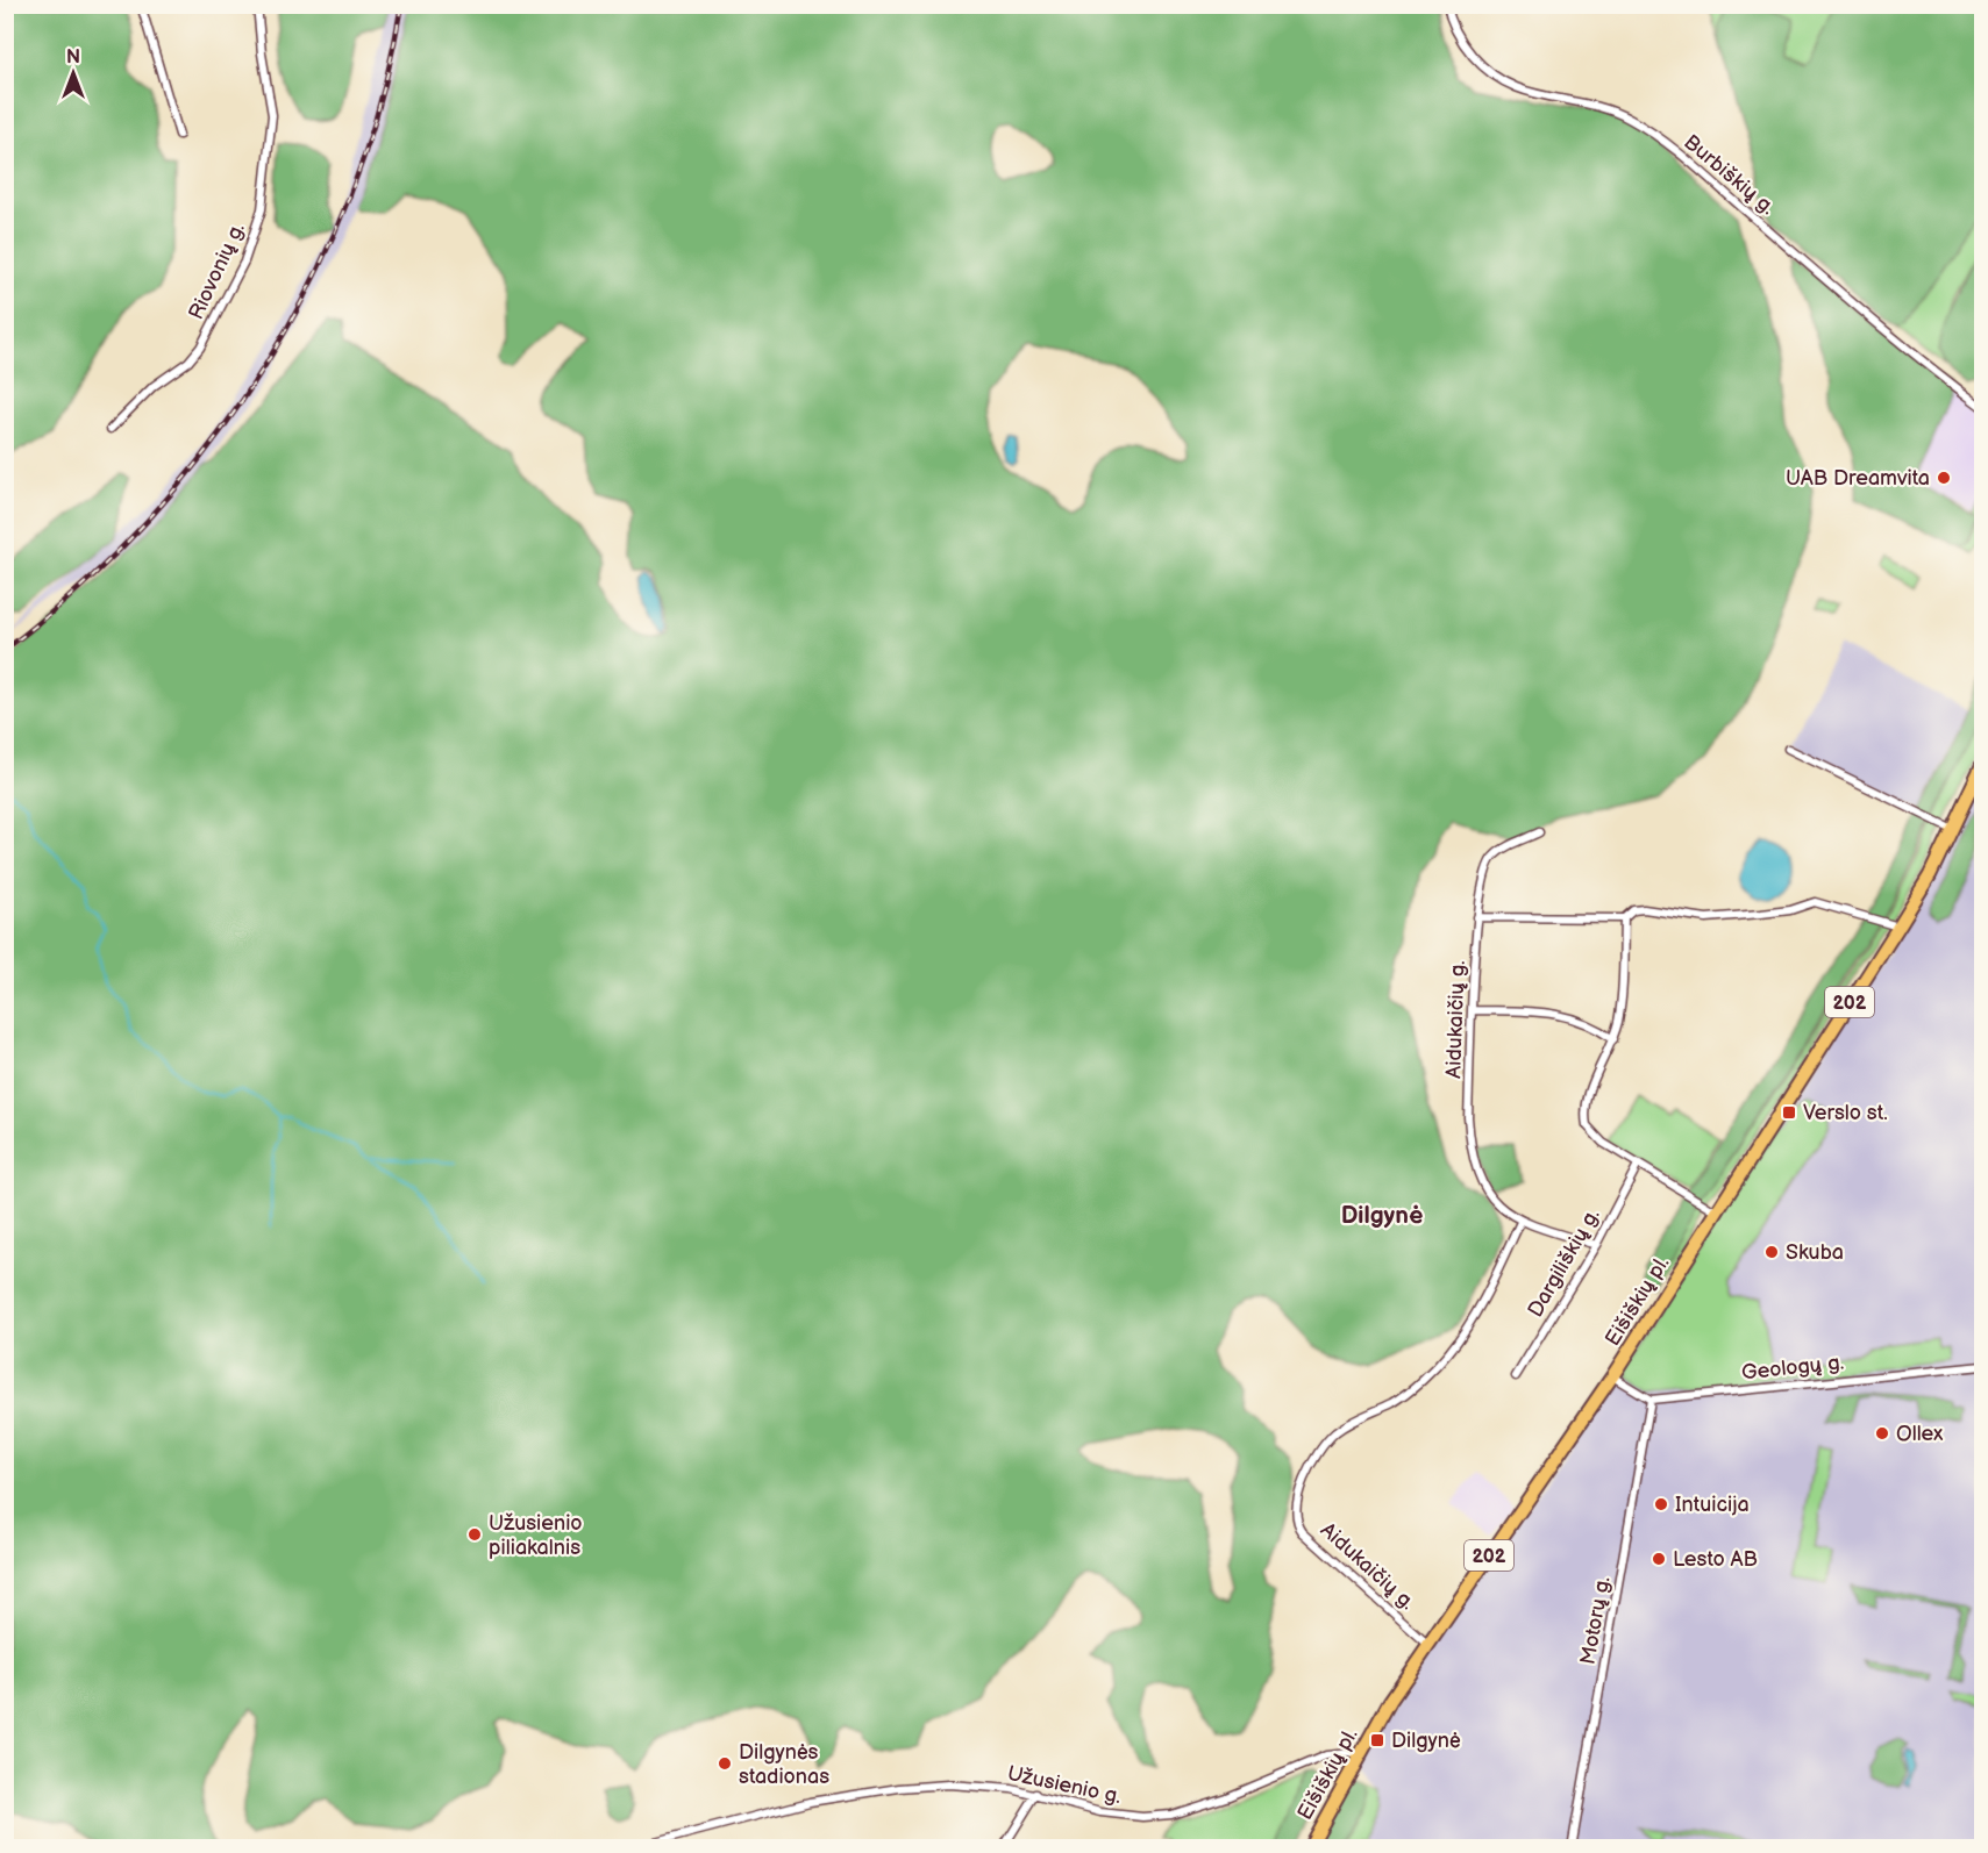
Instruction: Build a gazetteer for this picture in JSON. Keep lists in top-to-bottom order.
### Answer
{
  "streets": {
    "main road": ["202", "Eišiškių pl."],
    "street": [
      "Burbiškių g.",
      "Riovonių g.",
      "Aidukaičių g.",
      "Dargiliškių g.",
      "Geologų g.",
      "Motorų g.",
      "Užusienio g."
    ]
  },
  "crossings": [
    ["Aidukaičių g.", "Dargiliškių g."],
    ["Aidukaičių g.", "Eišiškių pl."],
    ["Eišiškių pl.", "Užusienio g."],
    ["Geologų g.", "Motorų g."]
  ],
  "districts": ["Dilgynė"],
  "places": {
    "other": [
      "UAB Dreamvita",
      "Skuba",
      "Ollex",
      "Intuicija",
      "Užusienio piliakalnis",
      "Lesto AB",
      "Dilgynės stadionas"
    ],
    "transit": ["Verslo st.", "Dilgynė"]
  },
  "north": "top"
}
